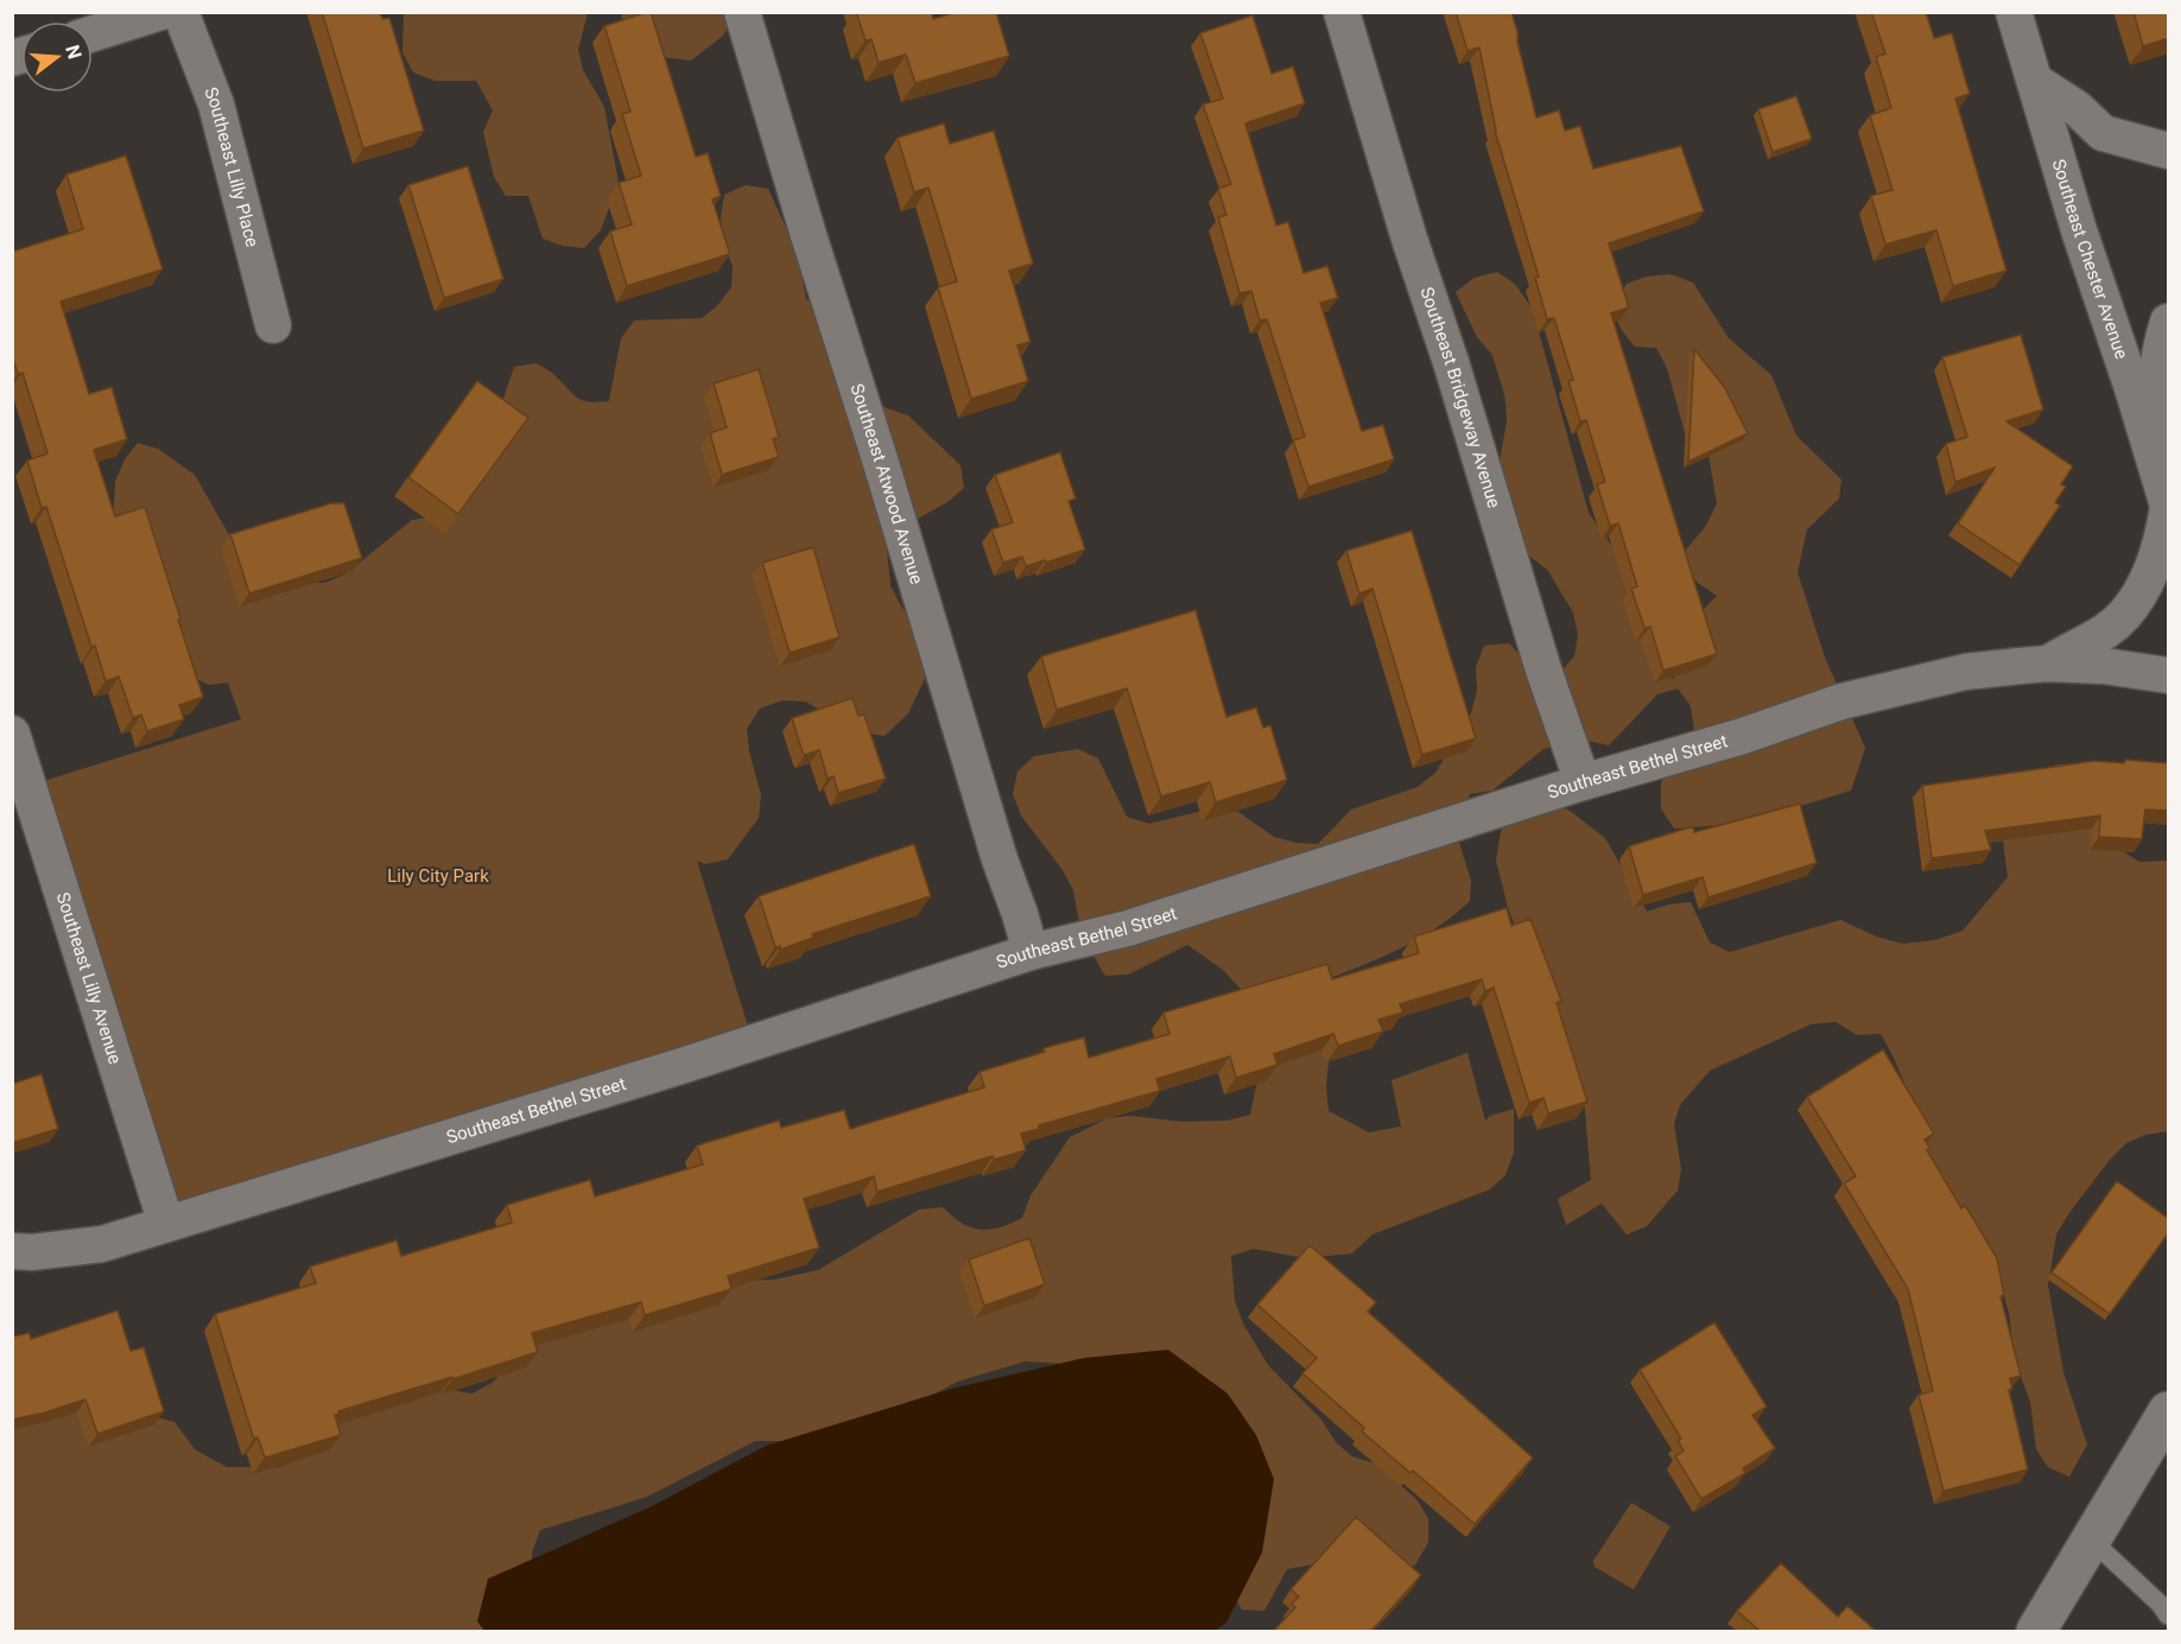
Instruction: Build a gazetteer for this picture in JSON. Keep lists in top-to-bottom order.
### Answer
{
  "streets": {
    "street": [
      "Southeast Lilly Place",
      "Southeast Chester Avenue",
      "Southeast Bridgeway Avenue",
      "Southeast Atwood Avenue",
      "Southeast Bethel Street",
      "Southeast Lilly Avenue"
    ]
  },
  "crossings": [
    ["Southeast Bridgeway Avenue", "Southeast Bethel Street"],
    ["Southeast Atwood Avenue", "Southeast Bethel Street"],
    ["Southeast Bethel Street", "Southeast Lilly Avenue"]
  ],
  "parks": ["Lily City Park"],
  "north": "right"
}
